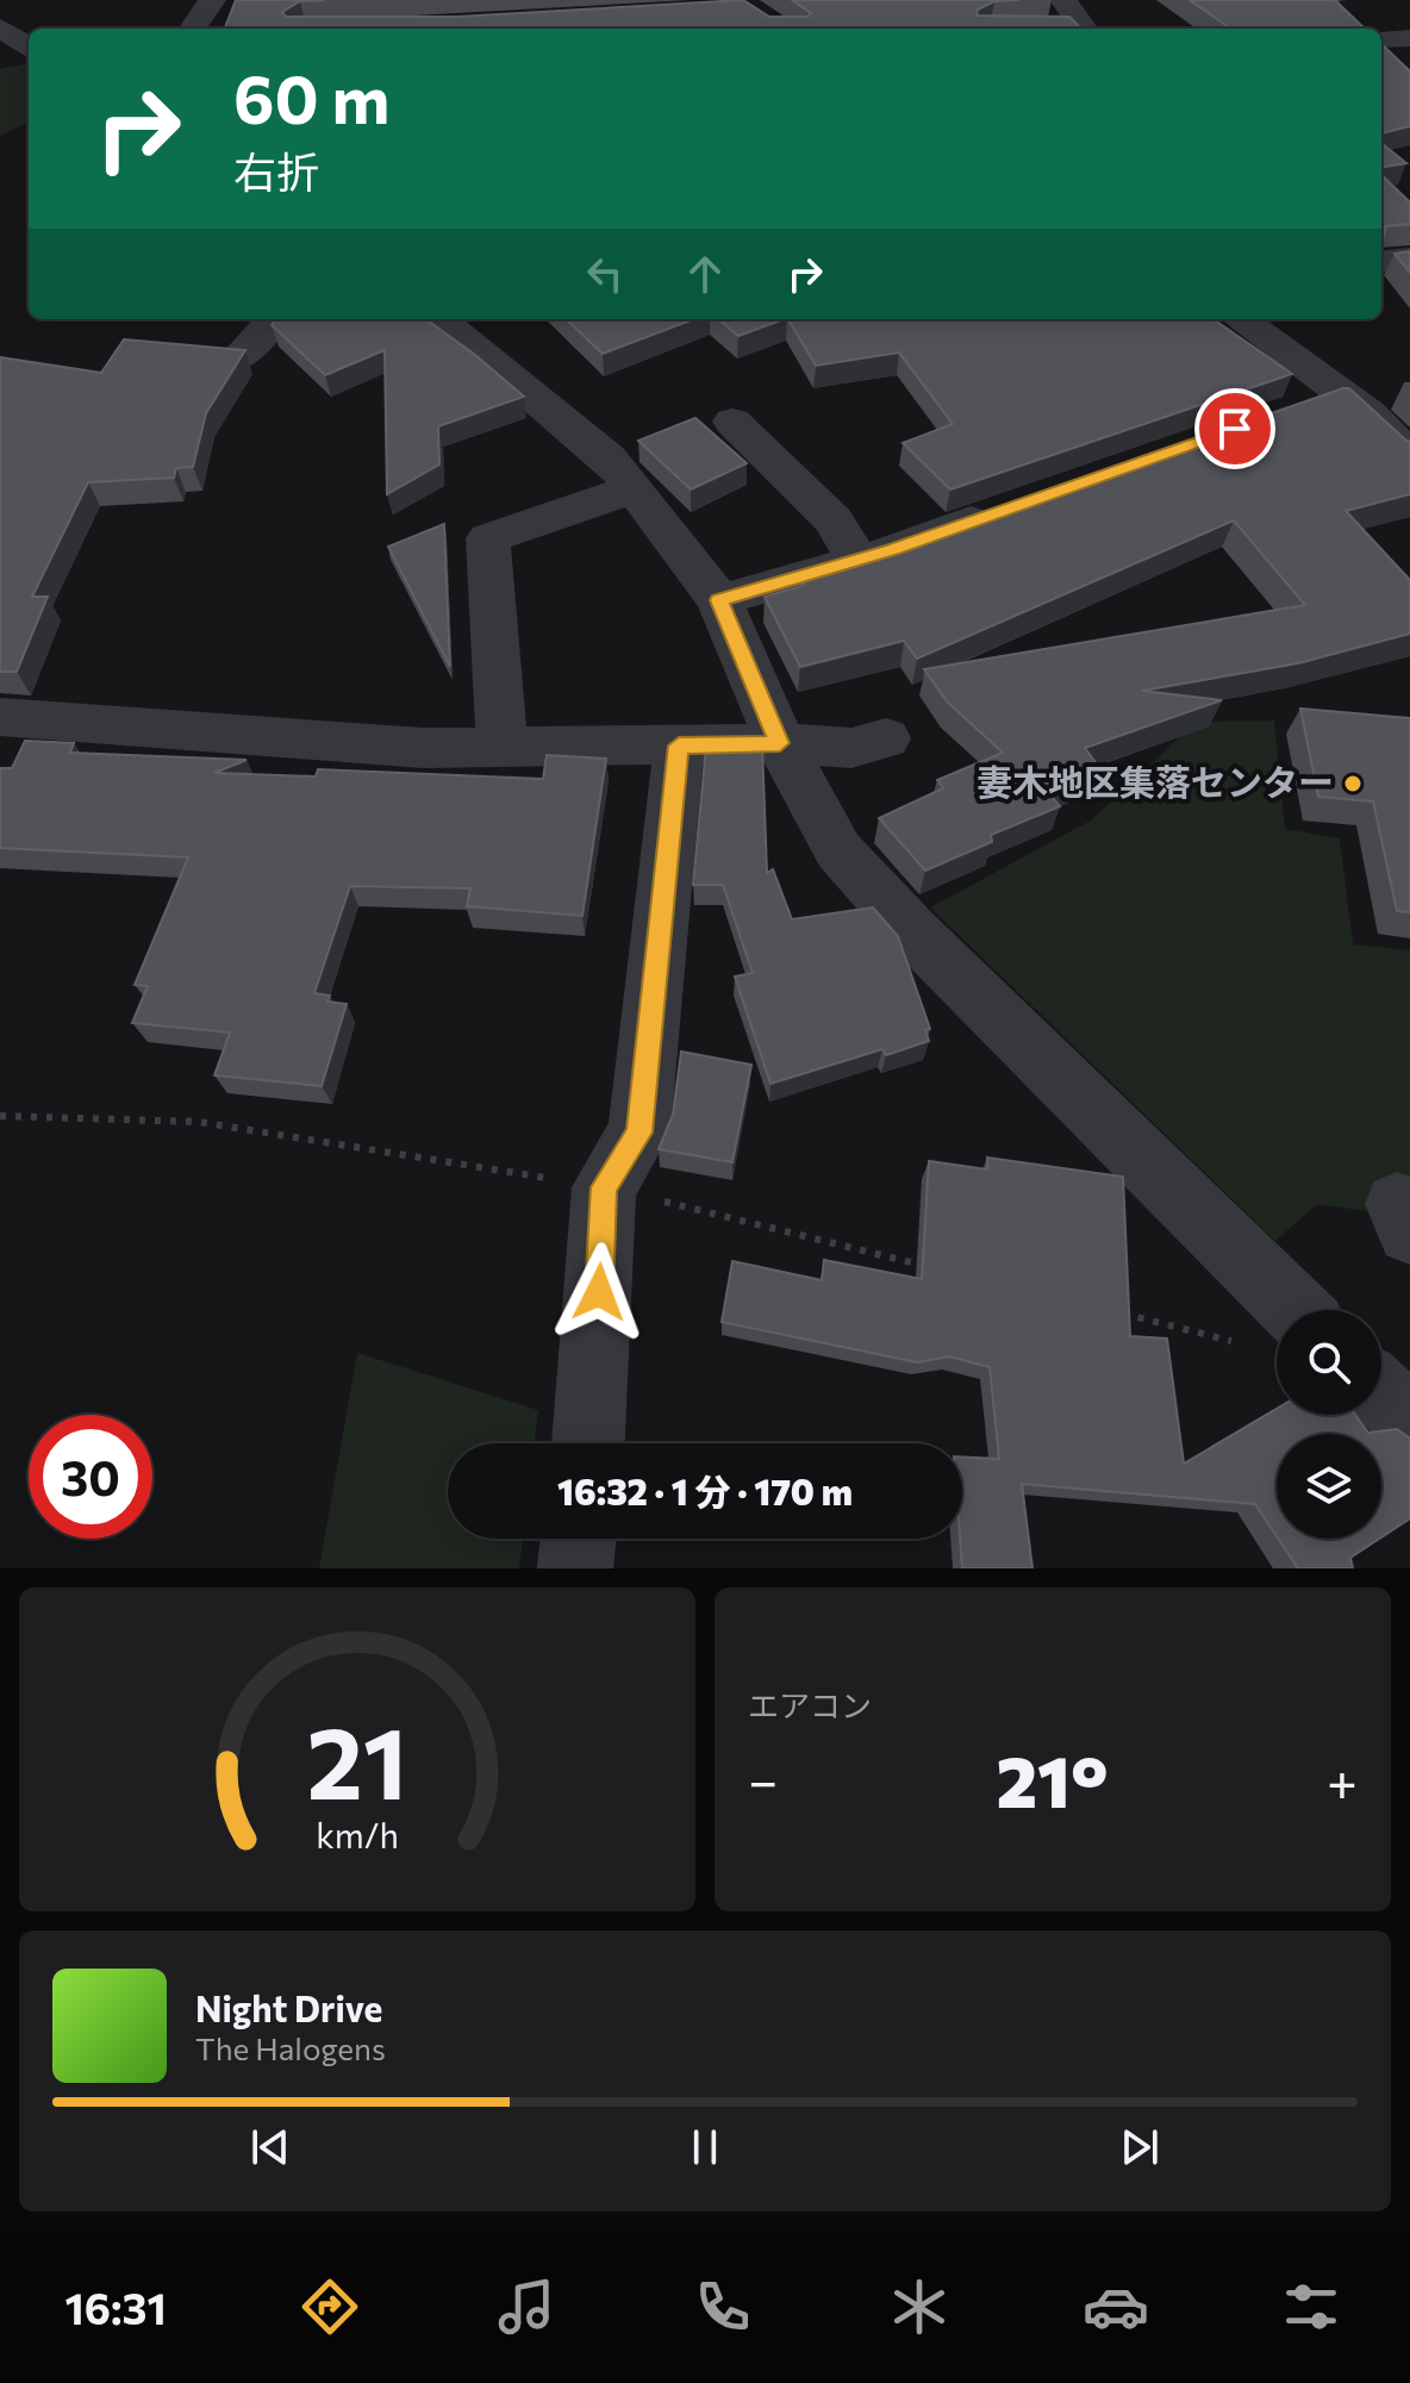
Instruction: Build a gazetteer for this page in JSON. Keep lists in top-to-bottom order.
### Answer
{
  "places": ["妻木地区集落センター"],
  "page": {
    "turn": ["60 m", "右折"],
    "limit": "30",
    "trip": "16:32 · 1 分 · 170 m",
    "tile": "エアコン",
    "heat": ["−", "21°", "+"],
    "song": ["Night Drive", "The Halogens"],
    "tabs": "16:31",
    "gauge": ["21", "km/h"]
  }
}
